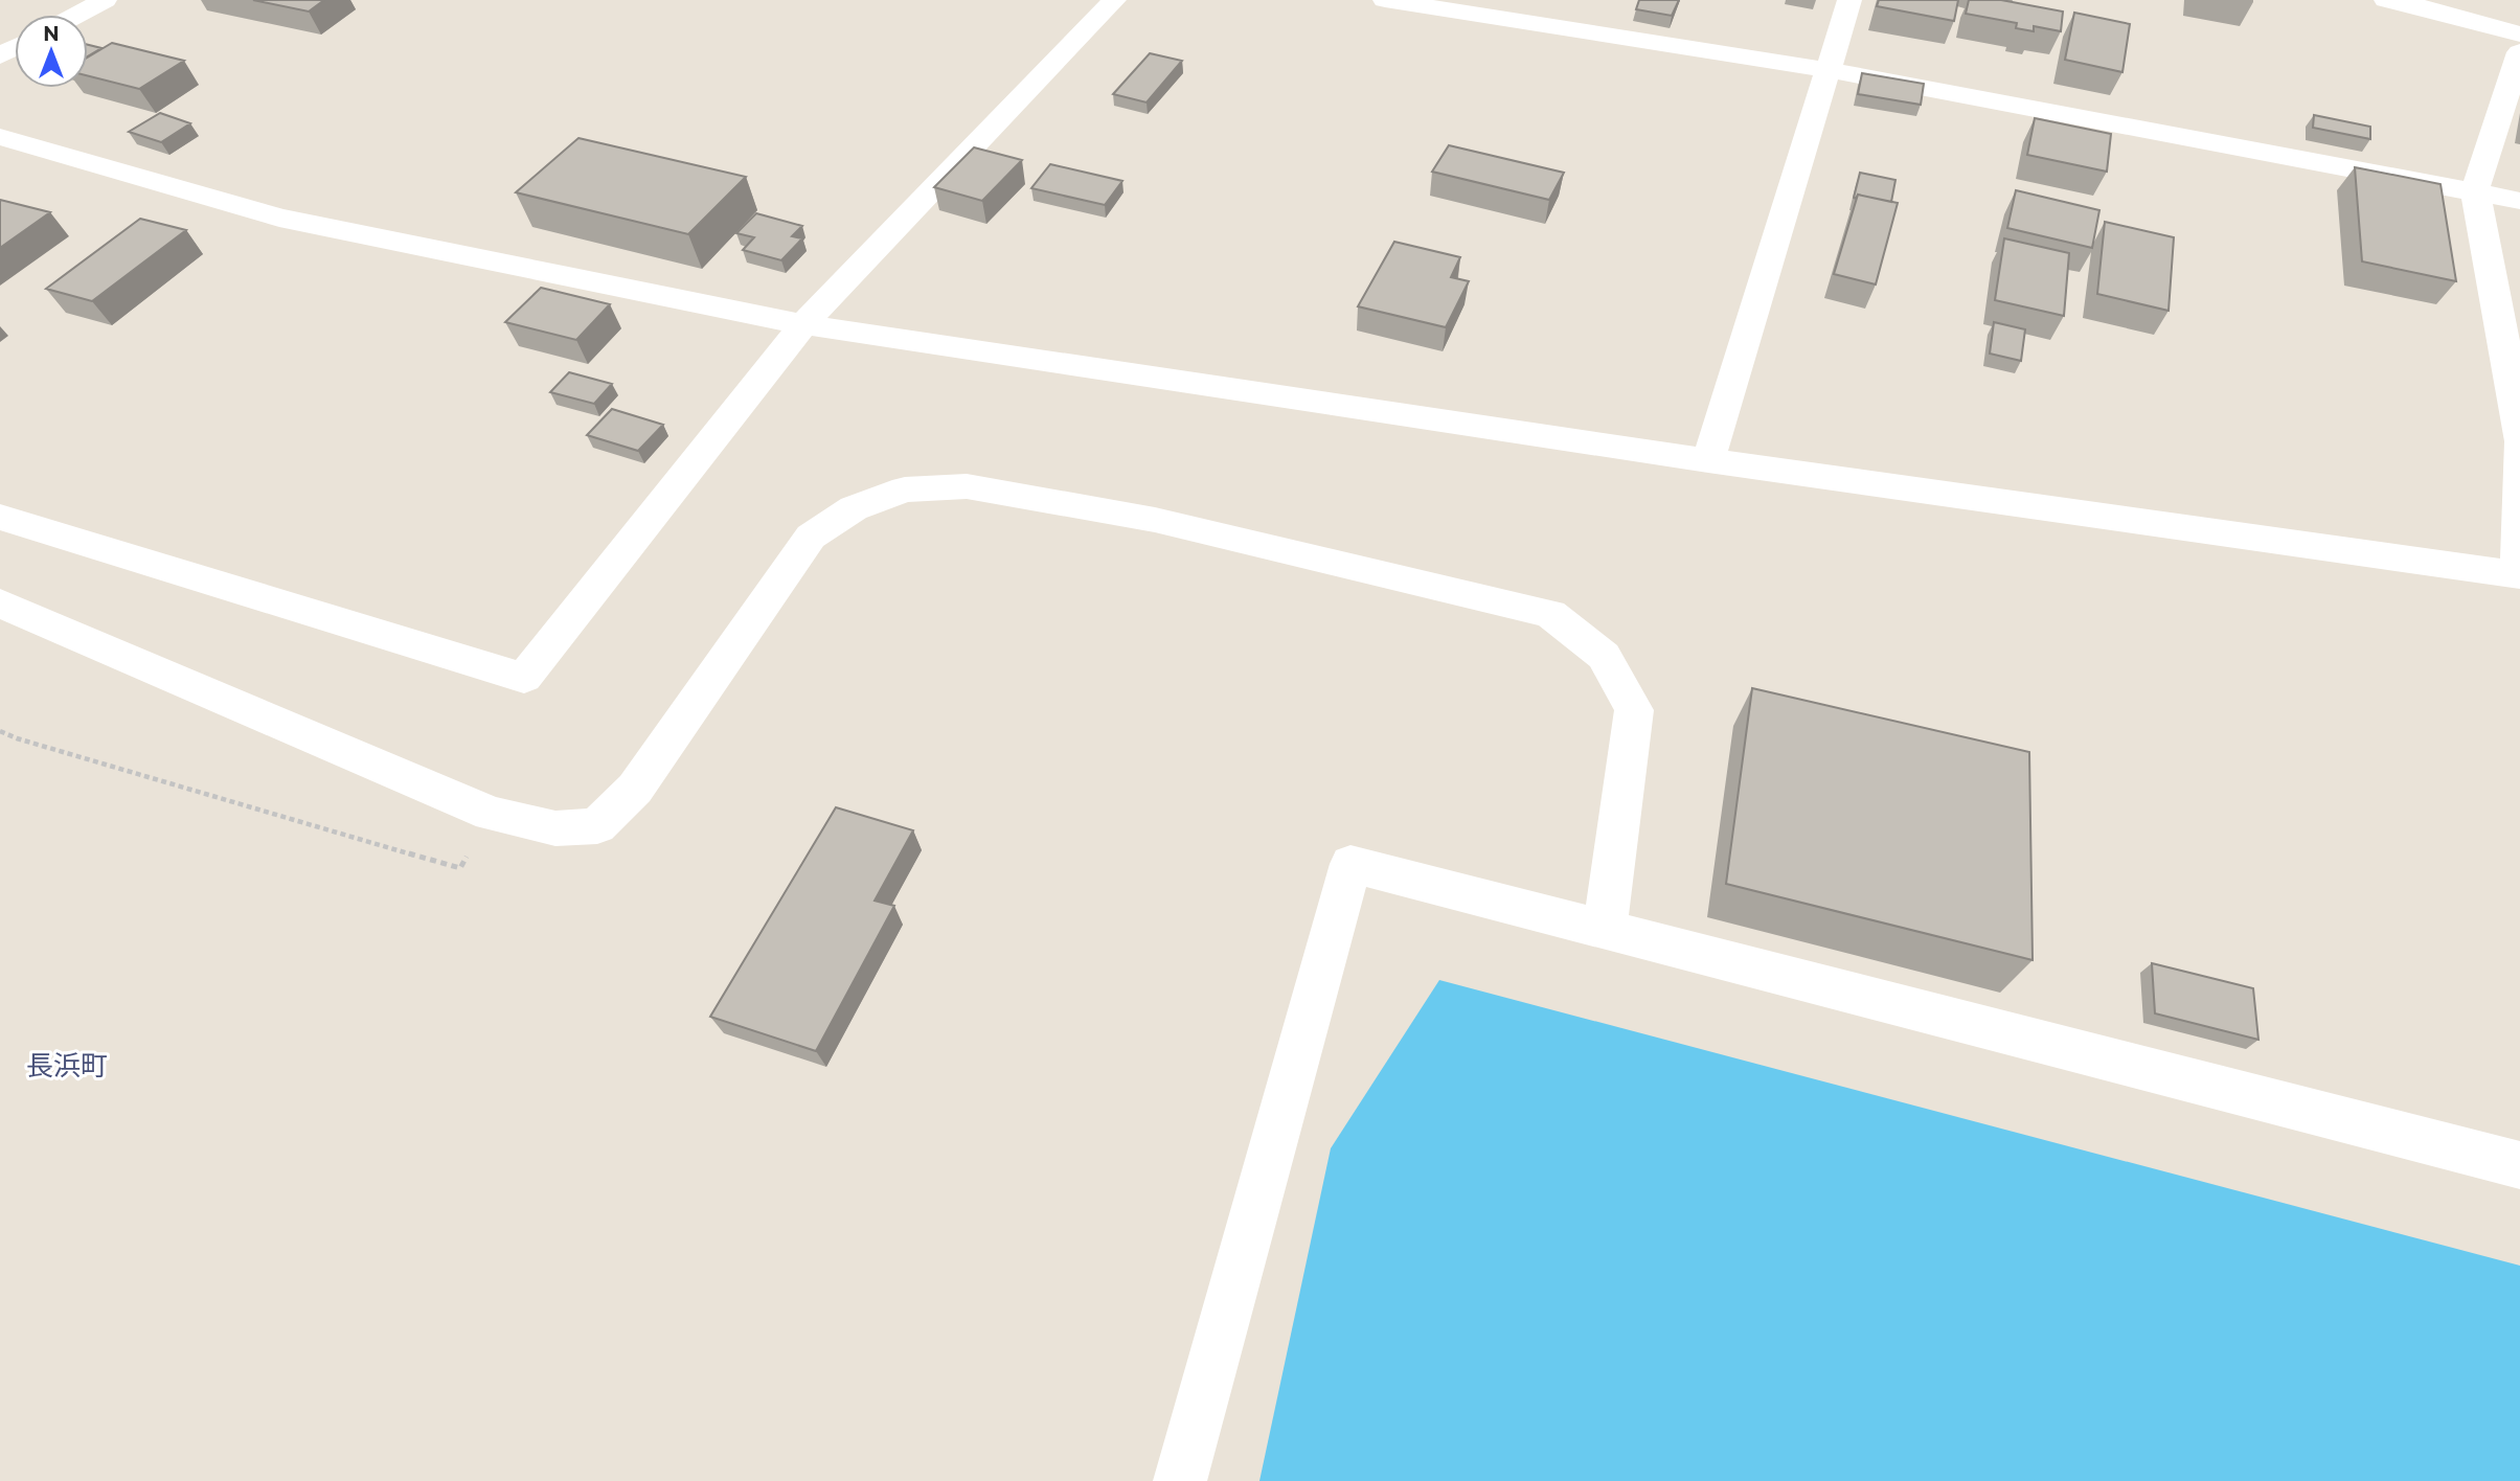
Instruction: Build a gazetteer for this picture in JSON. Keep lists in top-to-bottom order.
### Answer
{
  "districts": ["長浜町"],
  "north": "top"
}
